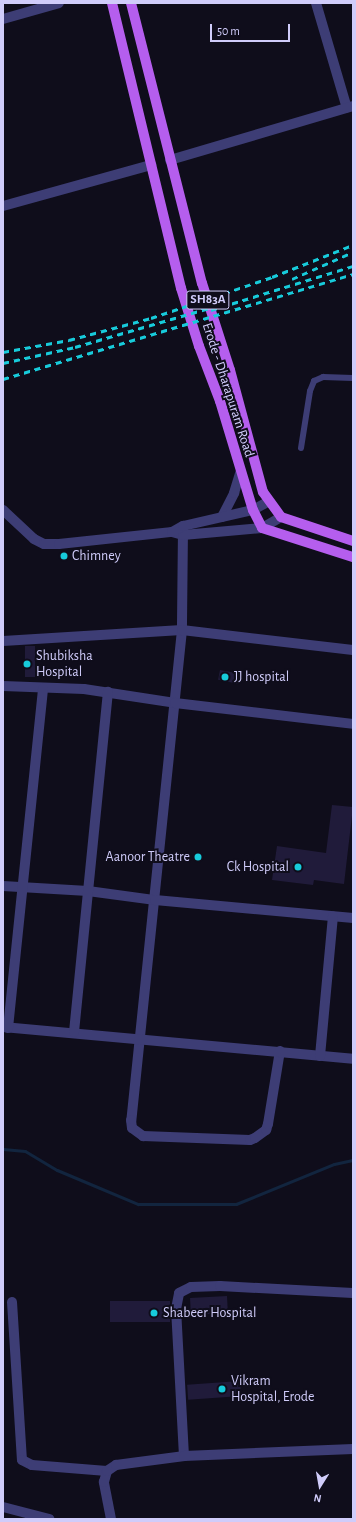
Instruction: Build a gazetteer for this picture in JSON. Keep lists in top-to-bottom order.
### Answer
{
  "streets": {
    "main road": ["SH83A", "Erode - Dharapuram Road"]
  },
  "places": [
    "Chimney",
    "Shubiksha Hospital",
    "JJ hospital",
    "Aanoor Theatre",
    "Ck Hospital",
    "Shabeer Hospital",
    "Vikram Hospital, Erode"
  ],
  "scale_bar": "50 m",
  "north": "bottom"
}
